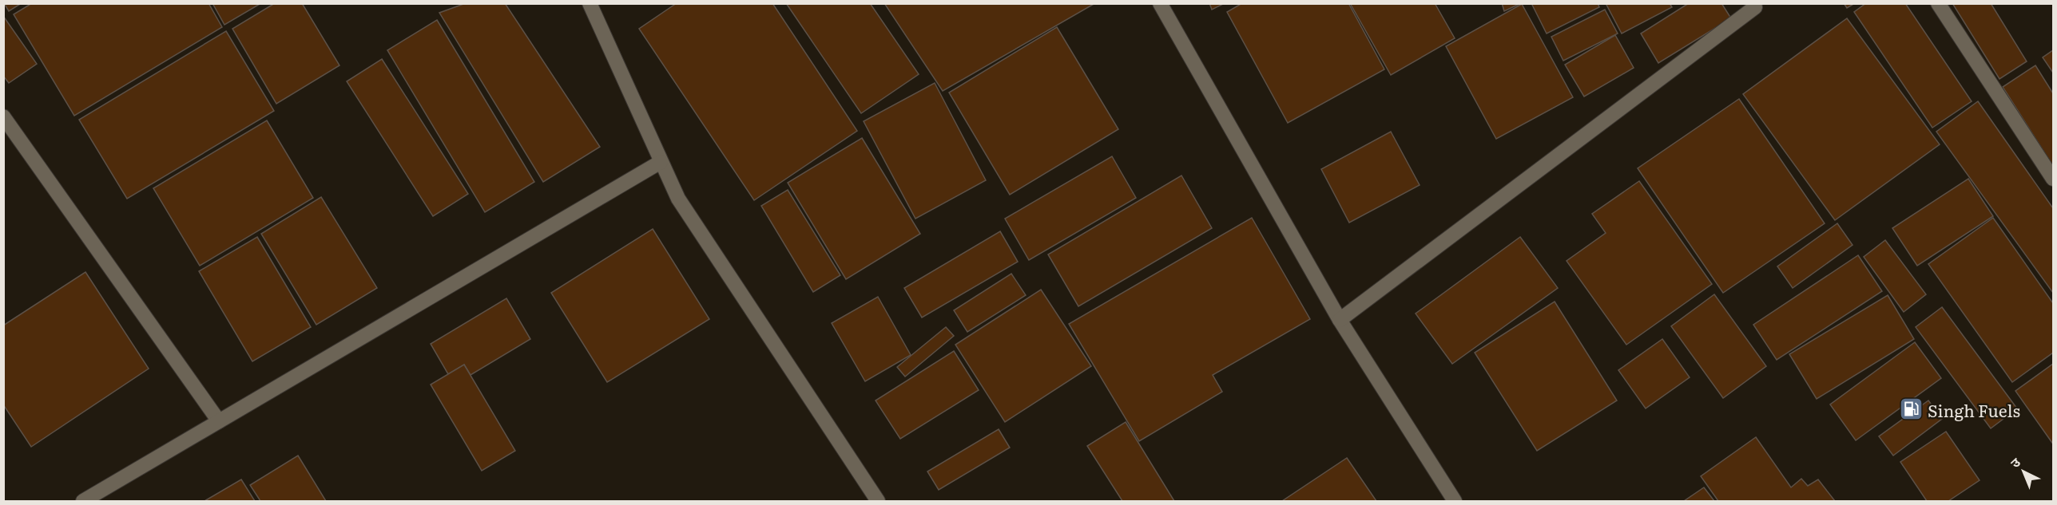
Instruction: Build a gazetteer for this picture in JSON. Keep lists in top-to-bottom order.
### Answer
{
  "places": {
    "fuel station": ["Singh Fuels"]
  },
  "north": "top left"
}
